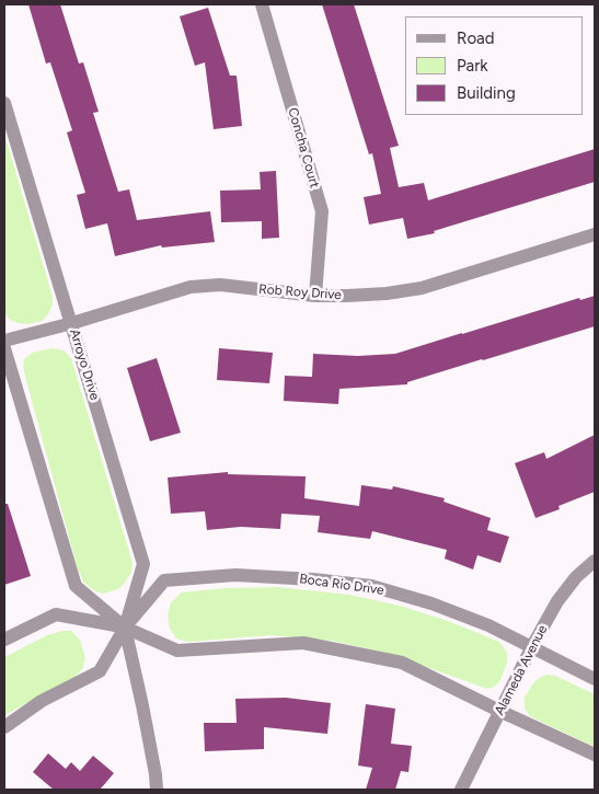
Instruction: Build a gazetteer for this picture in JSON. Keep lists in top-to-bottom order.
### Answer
{
  "streets": {
    "street": [
      "Concha Court",
      "Rob Roy Drive",
      "Arroyo Drive",
      "Boca Rio Drive",
      "Alameda Avenue"
    ]
  },
  "crossings": [
    ["Concha Court", "Rob Roy Drive"],
    ["Rob Roy Drive", "Arroyo Drive"],
    ["Arroyo Drive", "Boca Rio Drive"],
    ["Boca Rio Drive", "Alameda Avenue"]
  ],
  "legend": ["Road", "Park", "Building"]
}
